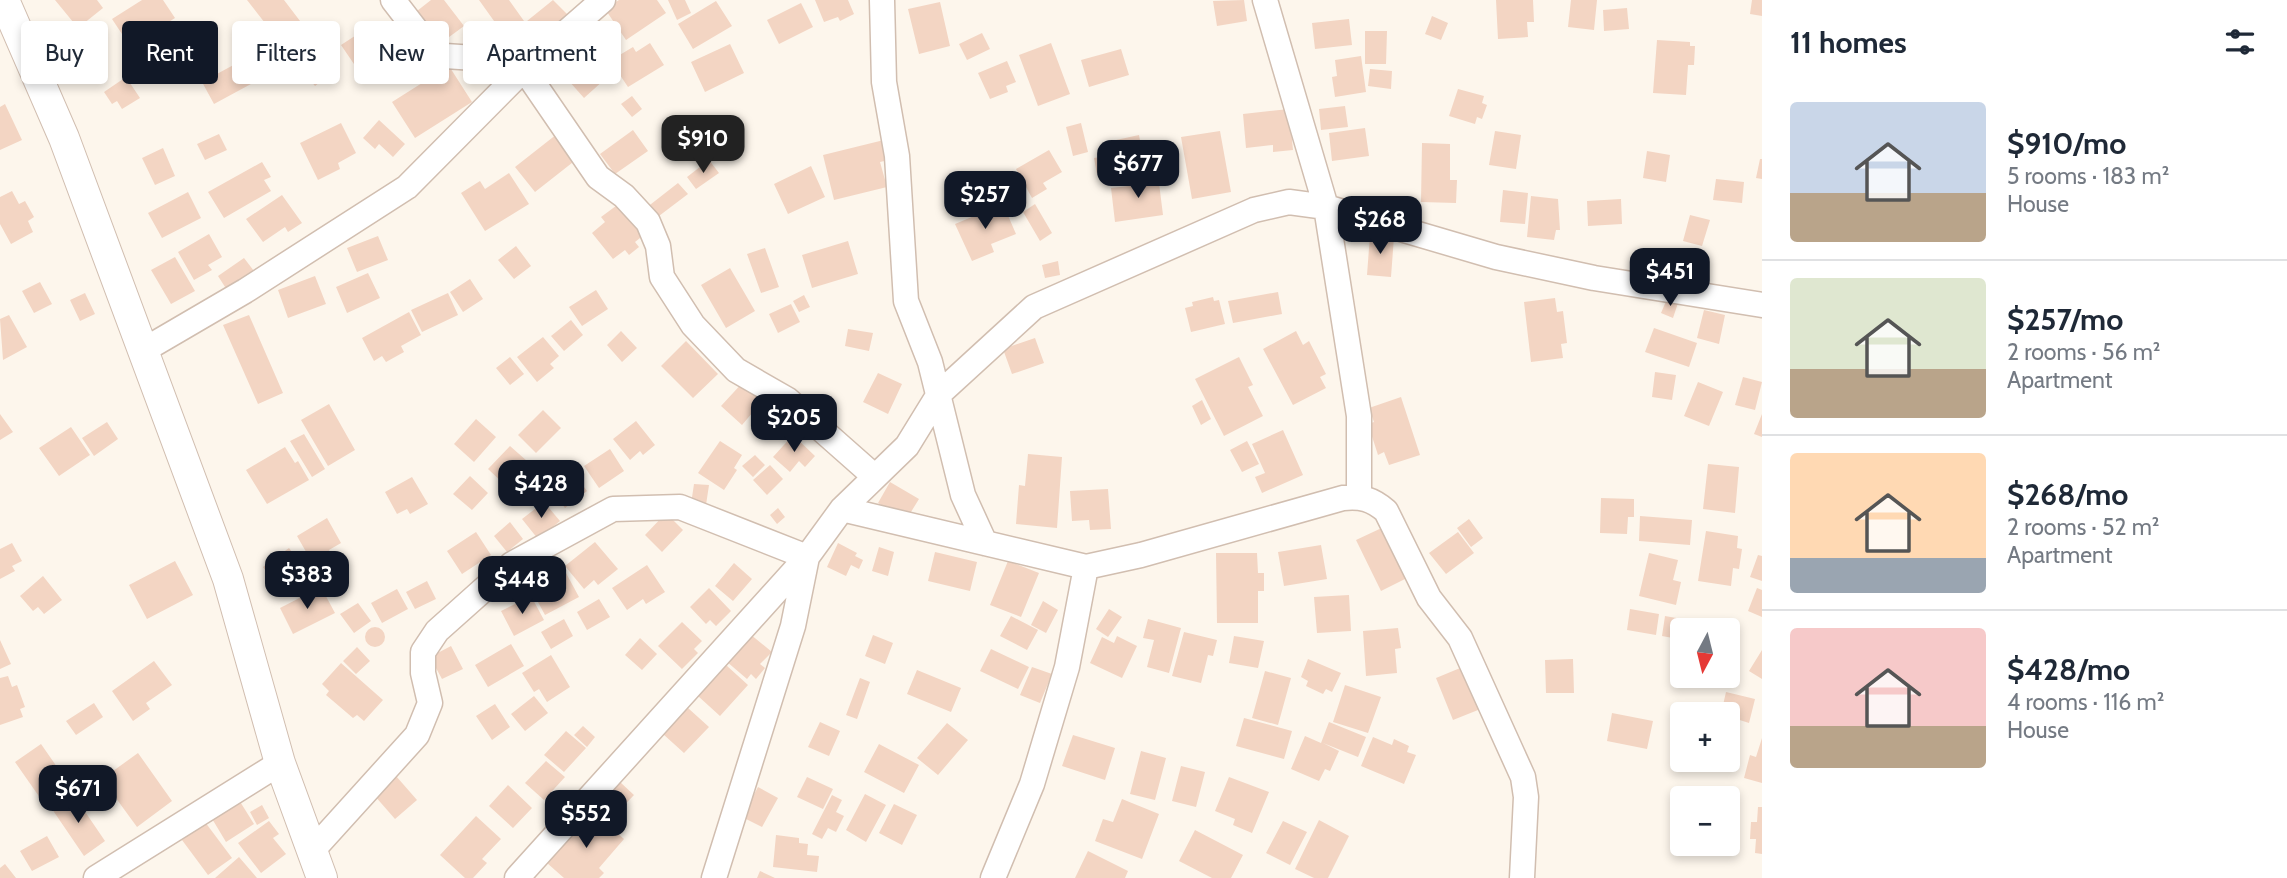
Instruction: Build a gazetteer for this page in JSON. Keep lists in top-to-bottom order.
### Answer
{
  "north": "bottom",
  "page": {
    "heading": "11 homes",
    "chip": [
      "Buy",
      "Rent",
      "Filters",
      "New",
      "Apartment"
    ],
    "list": [
      {
        "name": "$910/mo",
        "note": "5 rooms · 183 m² · House"
      },
      {
        "name": "$257/mo",
        "note": "2 rooms · 56 m² · Apartment"
      },
      {
        "name": "$268/mo",
        "note": "2 rooms · 52 m² · Apartment"
      },
      {
        "name": "$428/mo",
        "note": "4 rooms · 116 m² · House"
      }
    ],
    "price": [
      "$910",
      "$677",
      "$257",
      "$268",
      "$451",
      "$205",
      "$428",
      "$383",
      "$448",
      "$671",
      "$552"
    ],
    "map_buttons": ["+", "−"]
  }
}
